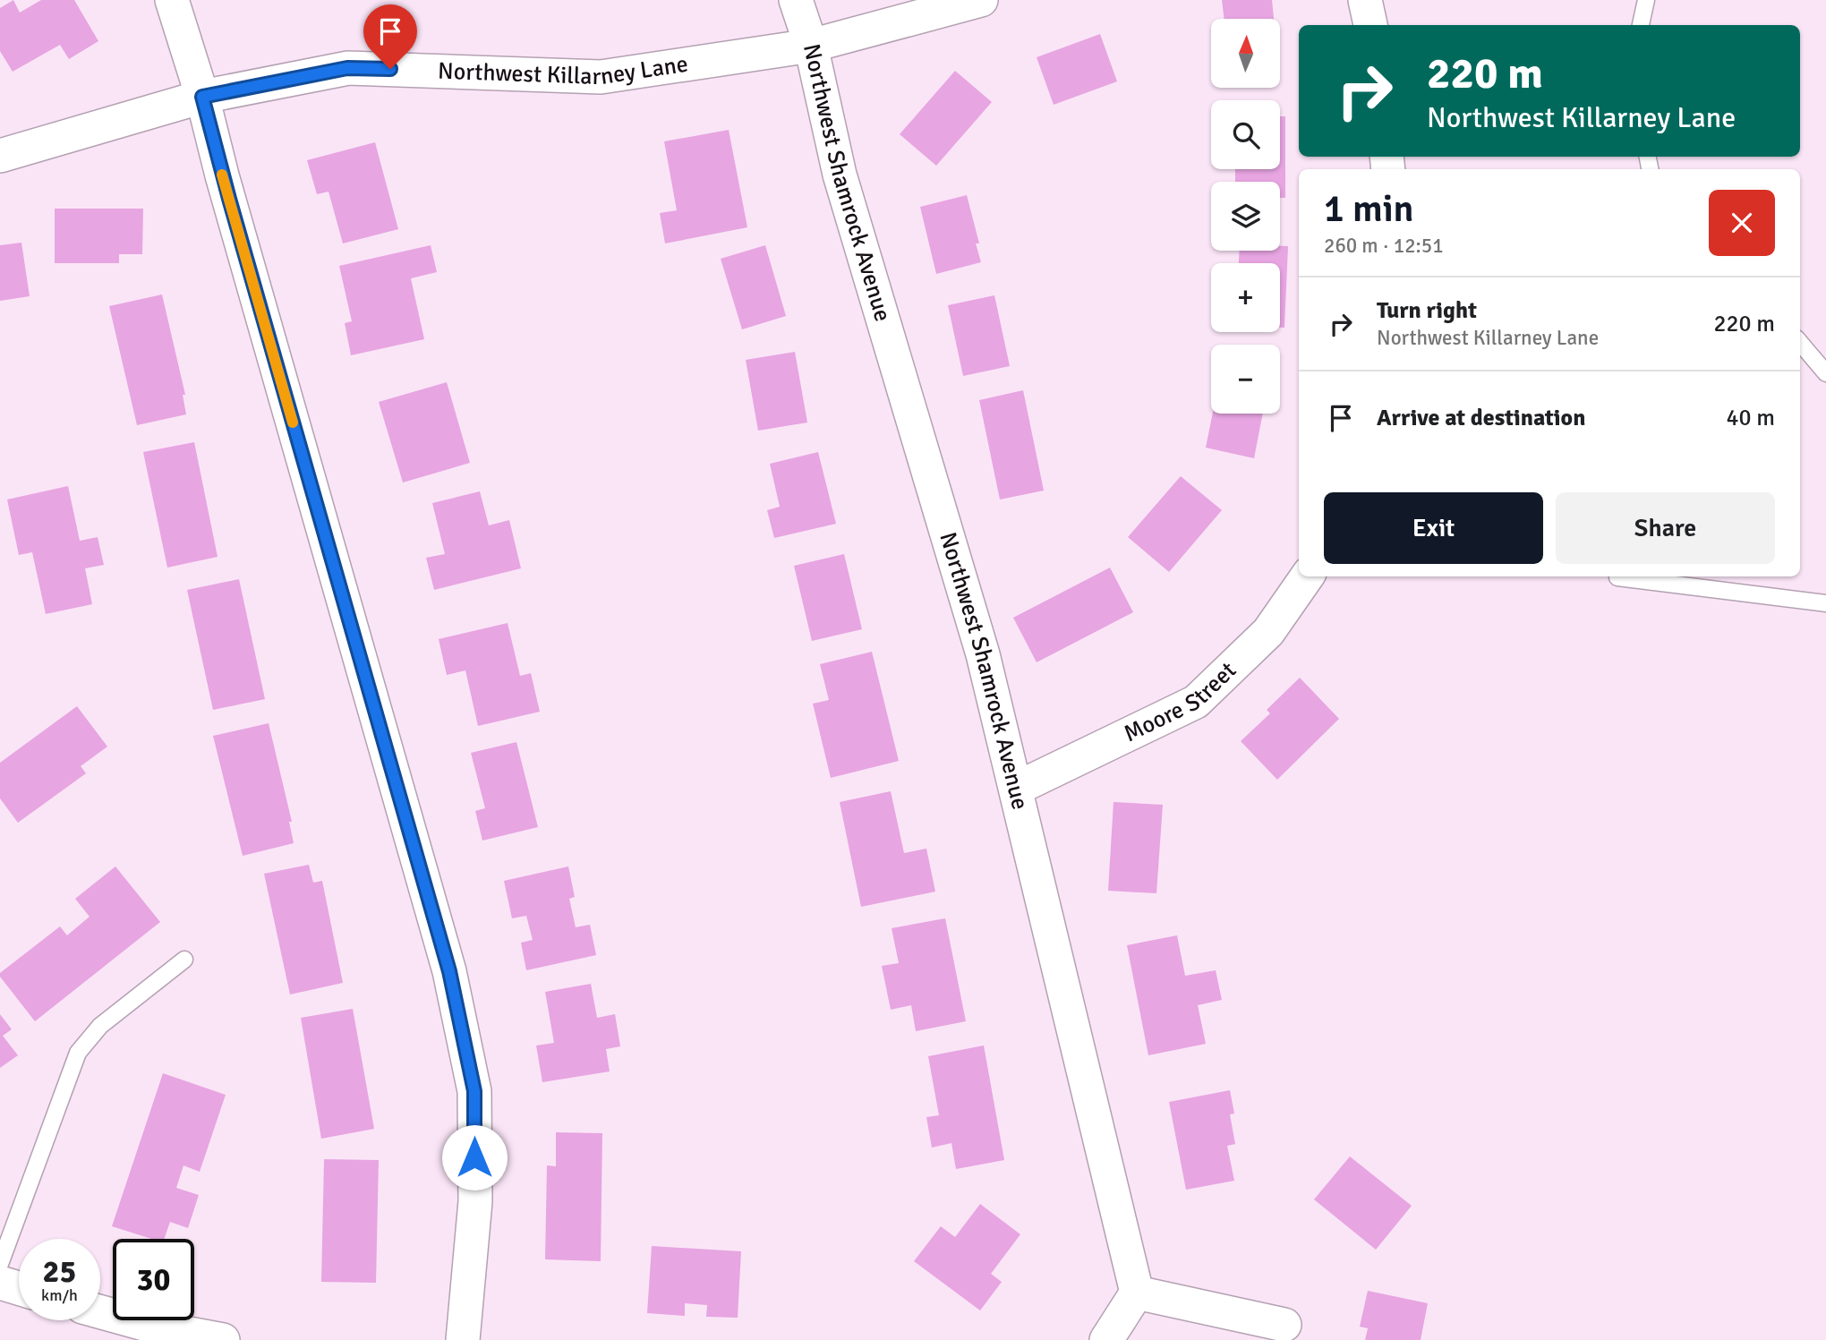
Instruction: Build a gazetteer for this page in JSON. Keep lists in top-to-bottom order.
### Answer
{
  "streets": {
    "street": ["Northwest Killarney Lane", "Northwest Shamrock Avenue", "Moore Street"]
  },
  "crossings": [
    ["Northwest Killarney Lane", "Northwest Shamrock Avenue"],
    ["Northwest Shamrock Avenue", "Moore Street"]
  ],
  "north": "top",
  "page": {
    "map_buttons": ["+", "−"],
    "turn": ["220 m", "Northwest Killarney Lane"],
    "heading": ["1 min", "260 m · 12:51"],
    "list": [
      {
        "name": "Turn right",
        "note": "Northwest Killarney Lane",
        "value": "220 m"
      },
      {
        "name": "Arrive at destination",
        "value": "40 m"
      }
    ],
    "buttons": ["Exit", "Share"],
    "speed": "25 km/h",
    "limit": "30"
  }
}
